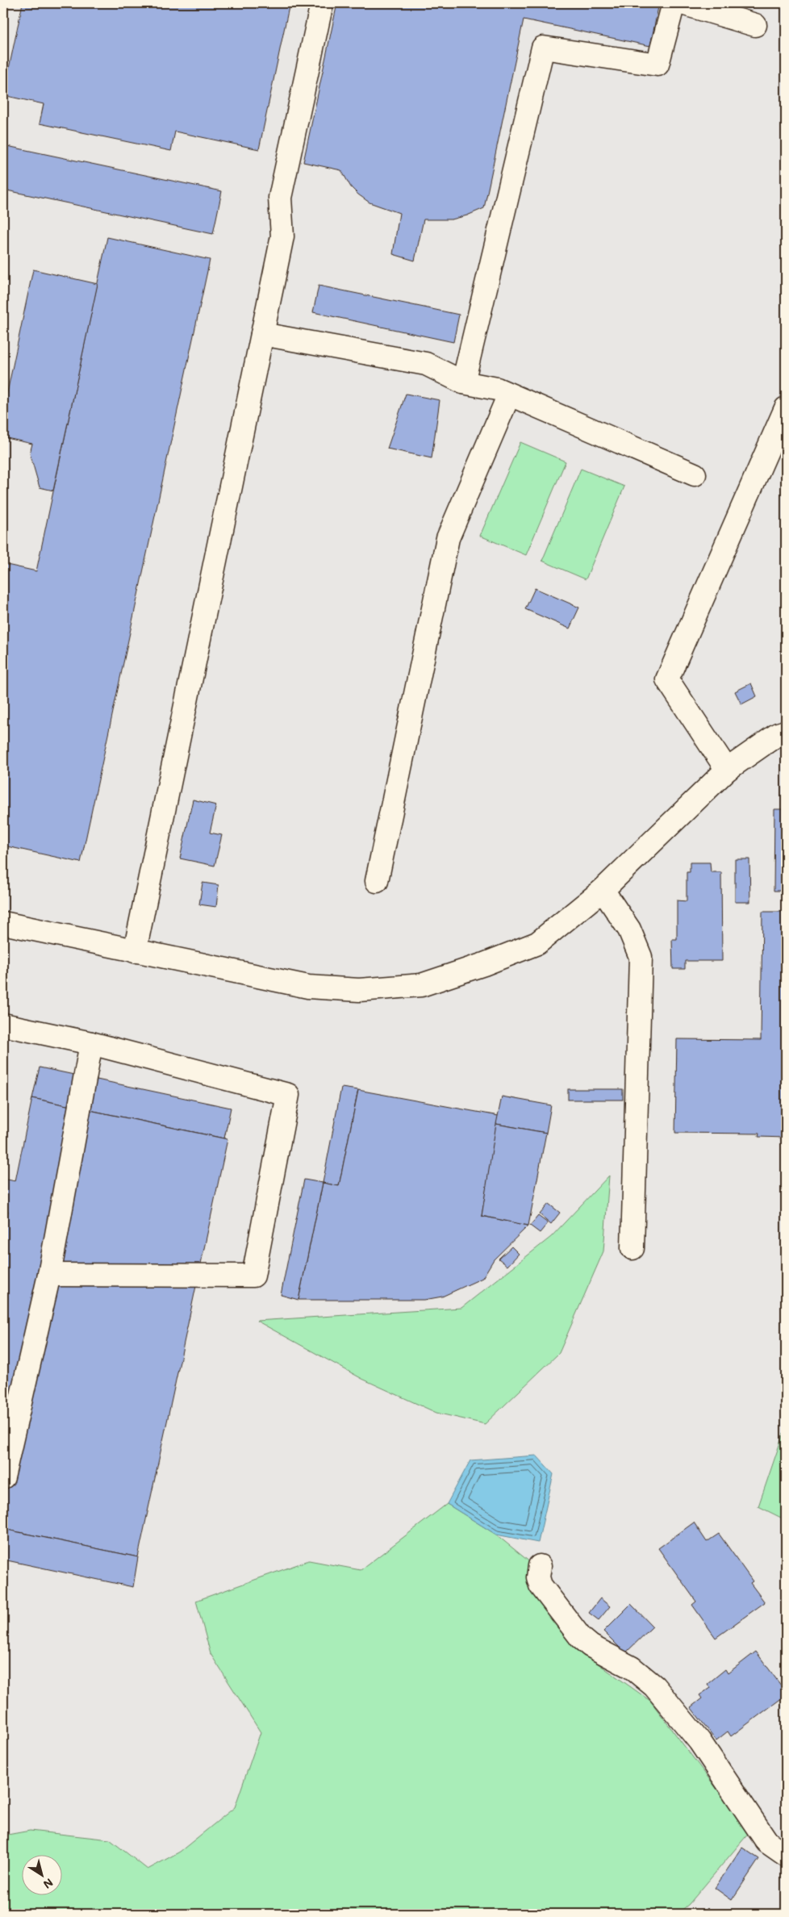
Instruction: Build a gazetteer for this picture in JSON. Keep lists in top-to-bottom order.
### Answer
{
  "north": "bottom right"
}
